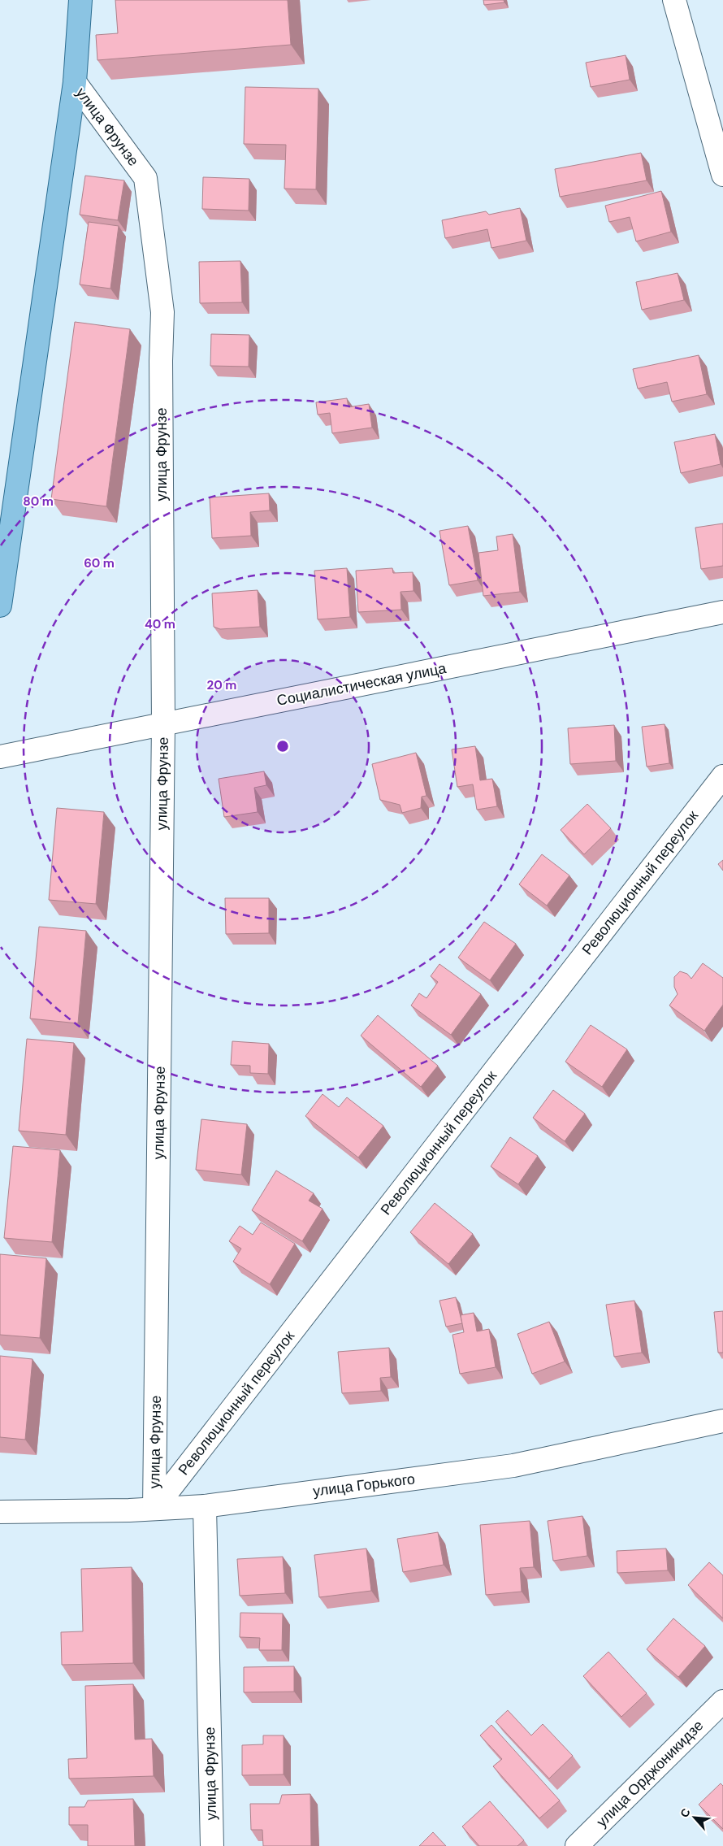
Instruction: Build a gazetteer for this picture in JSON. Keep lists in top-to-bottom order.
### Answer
{
  "streets": {
    "main road": ["улица Фрунзе"],
    "street": [
      "Социалистическая улица",
      "Революционный переулок",
      "улица Горького",
      "улица Орджоникидзе"
    ]
  },
  "crossings": [
    ["улица Фрунзе", "Социалистическая улица"],
    ["улица Фрунзе", "Революционный переулок"],
    ["улица Фрунзе", "улица Горького"],
    ["Революционный переулок", "улица Горького"]
  ],
  "north": "top left",
  "rings": [
    "80 m",
    "60 m",
    "40 m",
    "20 m"
  ]
}
